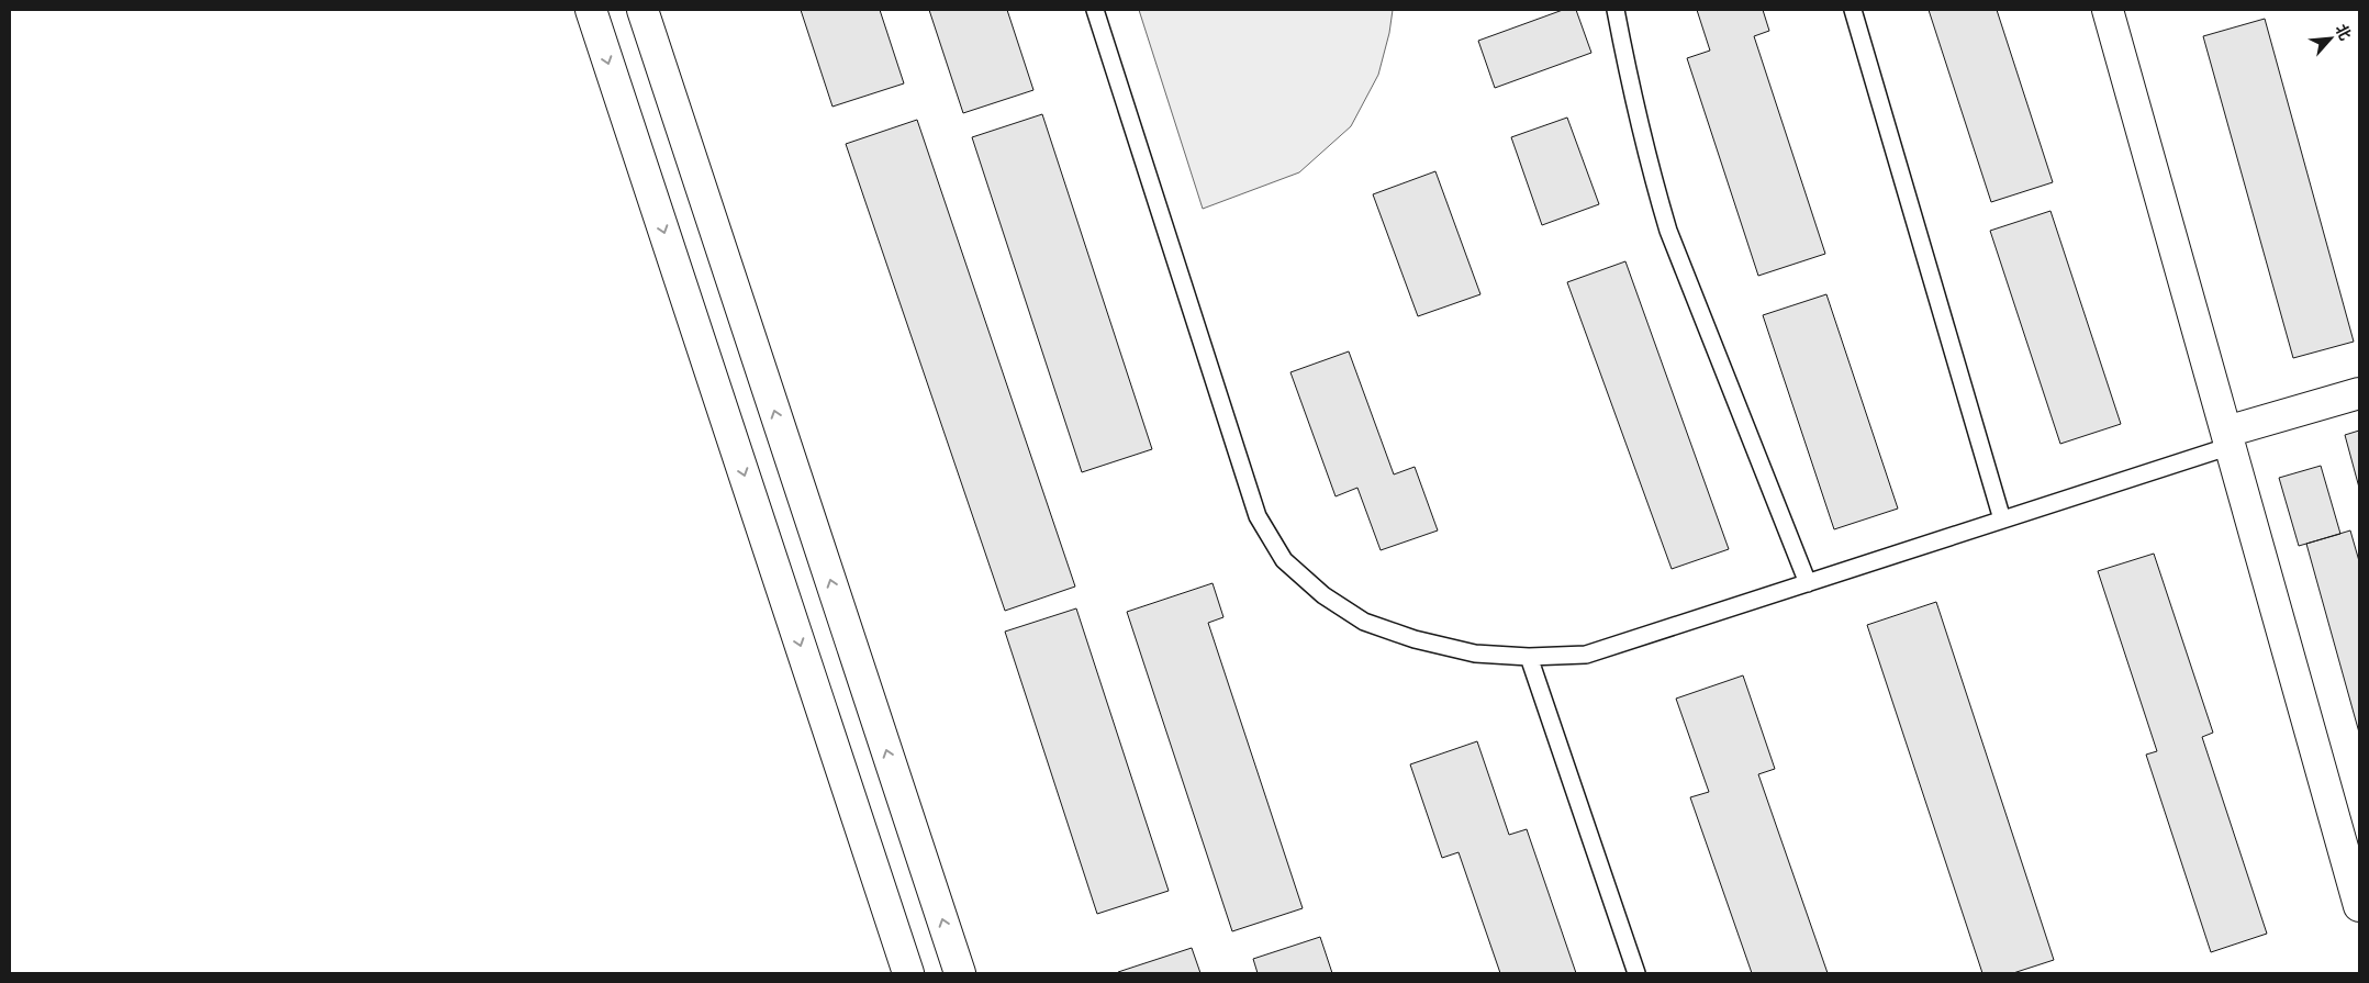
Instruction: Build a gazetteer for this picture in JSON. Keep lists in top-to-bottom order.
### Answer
{
  "north": "top right"
}
